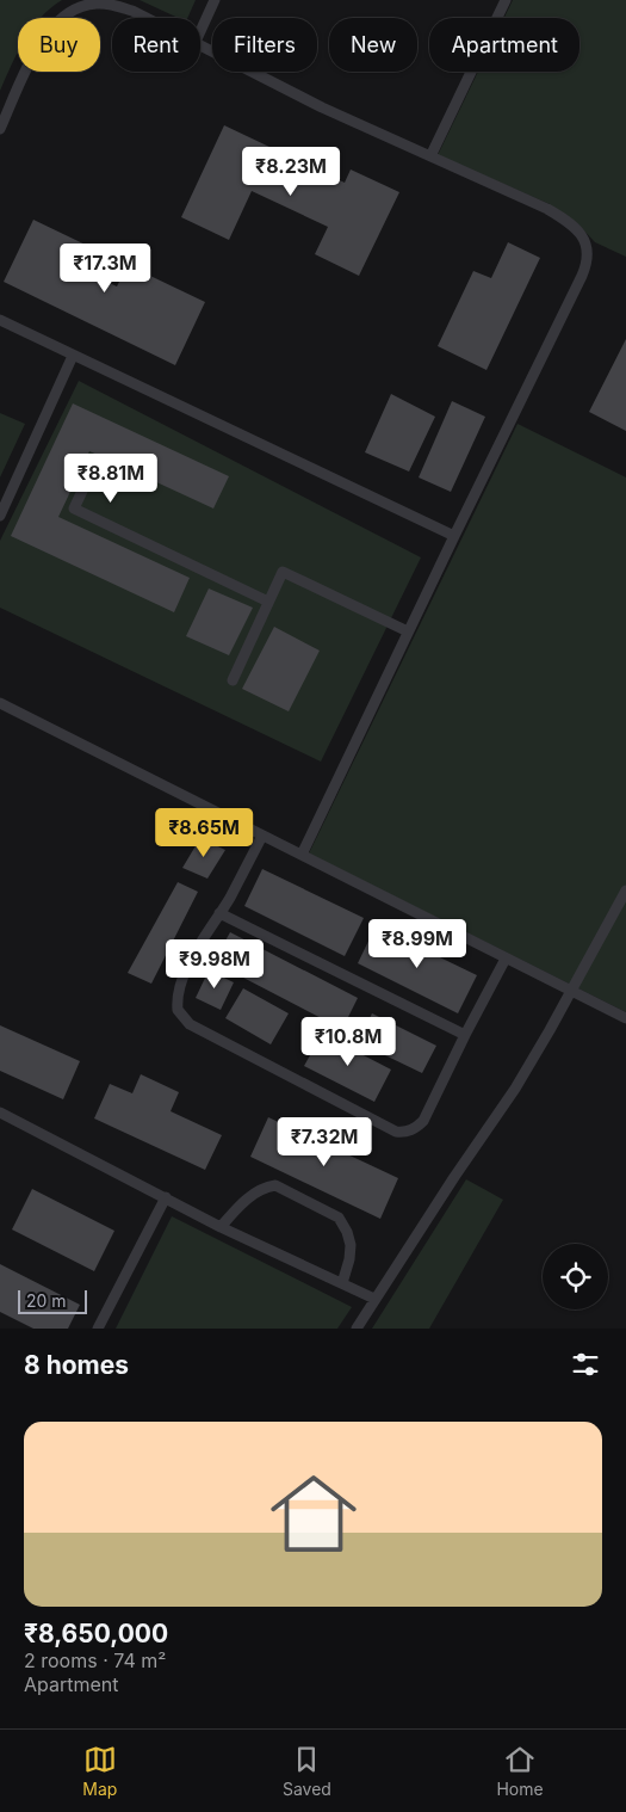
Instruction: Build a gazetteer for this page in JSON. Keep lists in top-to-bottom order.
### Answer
{
  "scale_bar": "20 m",
  "page": {
    "chip": [
      "Buy",
      "Rent",
      "Filters",
      "New",
      "Apartment"
    ],
    "price": [
      "₹8.23M",
      "₹17.3M",
      "₹8.81M",
      "₹8.65M",
      "₹8.99M",
      "₹9.98M",
      "₹10.8M",
      "₹7.32M"
    ],
    "scale": "20 m",
    "heading": "8 homes",
    "list": [
      {
        "name": "₹8,650,000",
        "note": "2 rooms · 74 m² · Apartment"
      }
    ],
    "tabs": ["Map", "Saved", "Home"]
  }
}
